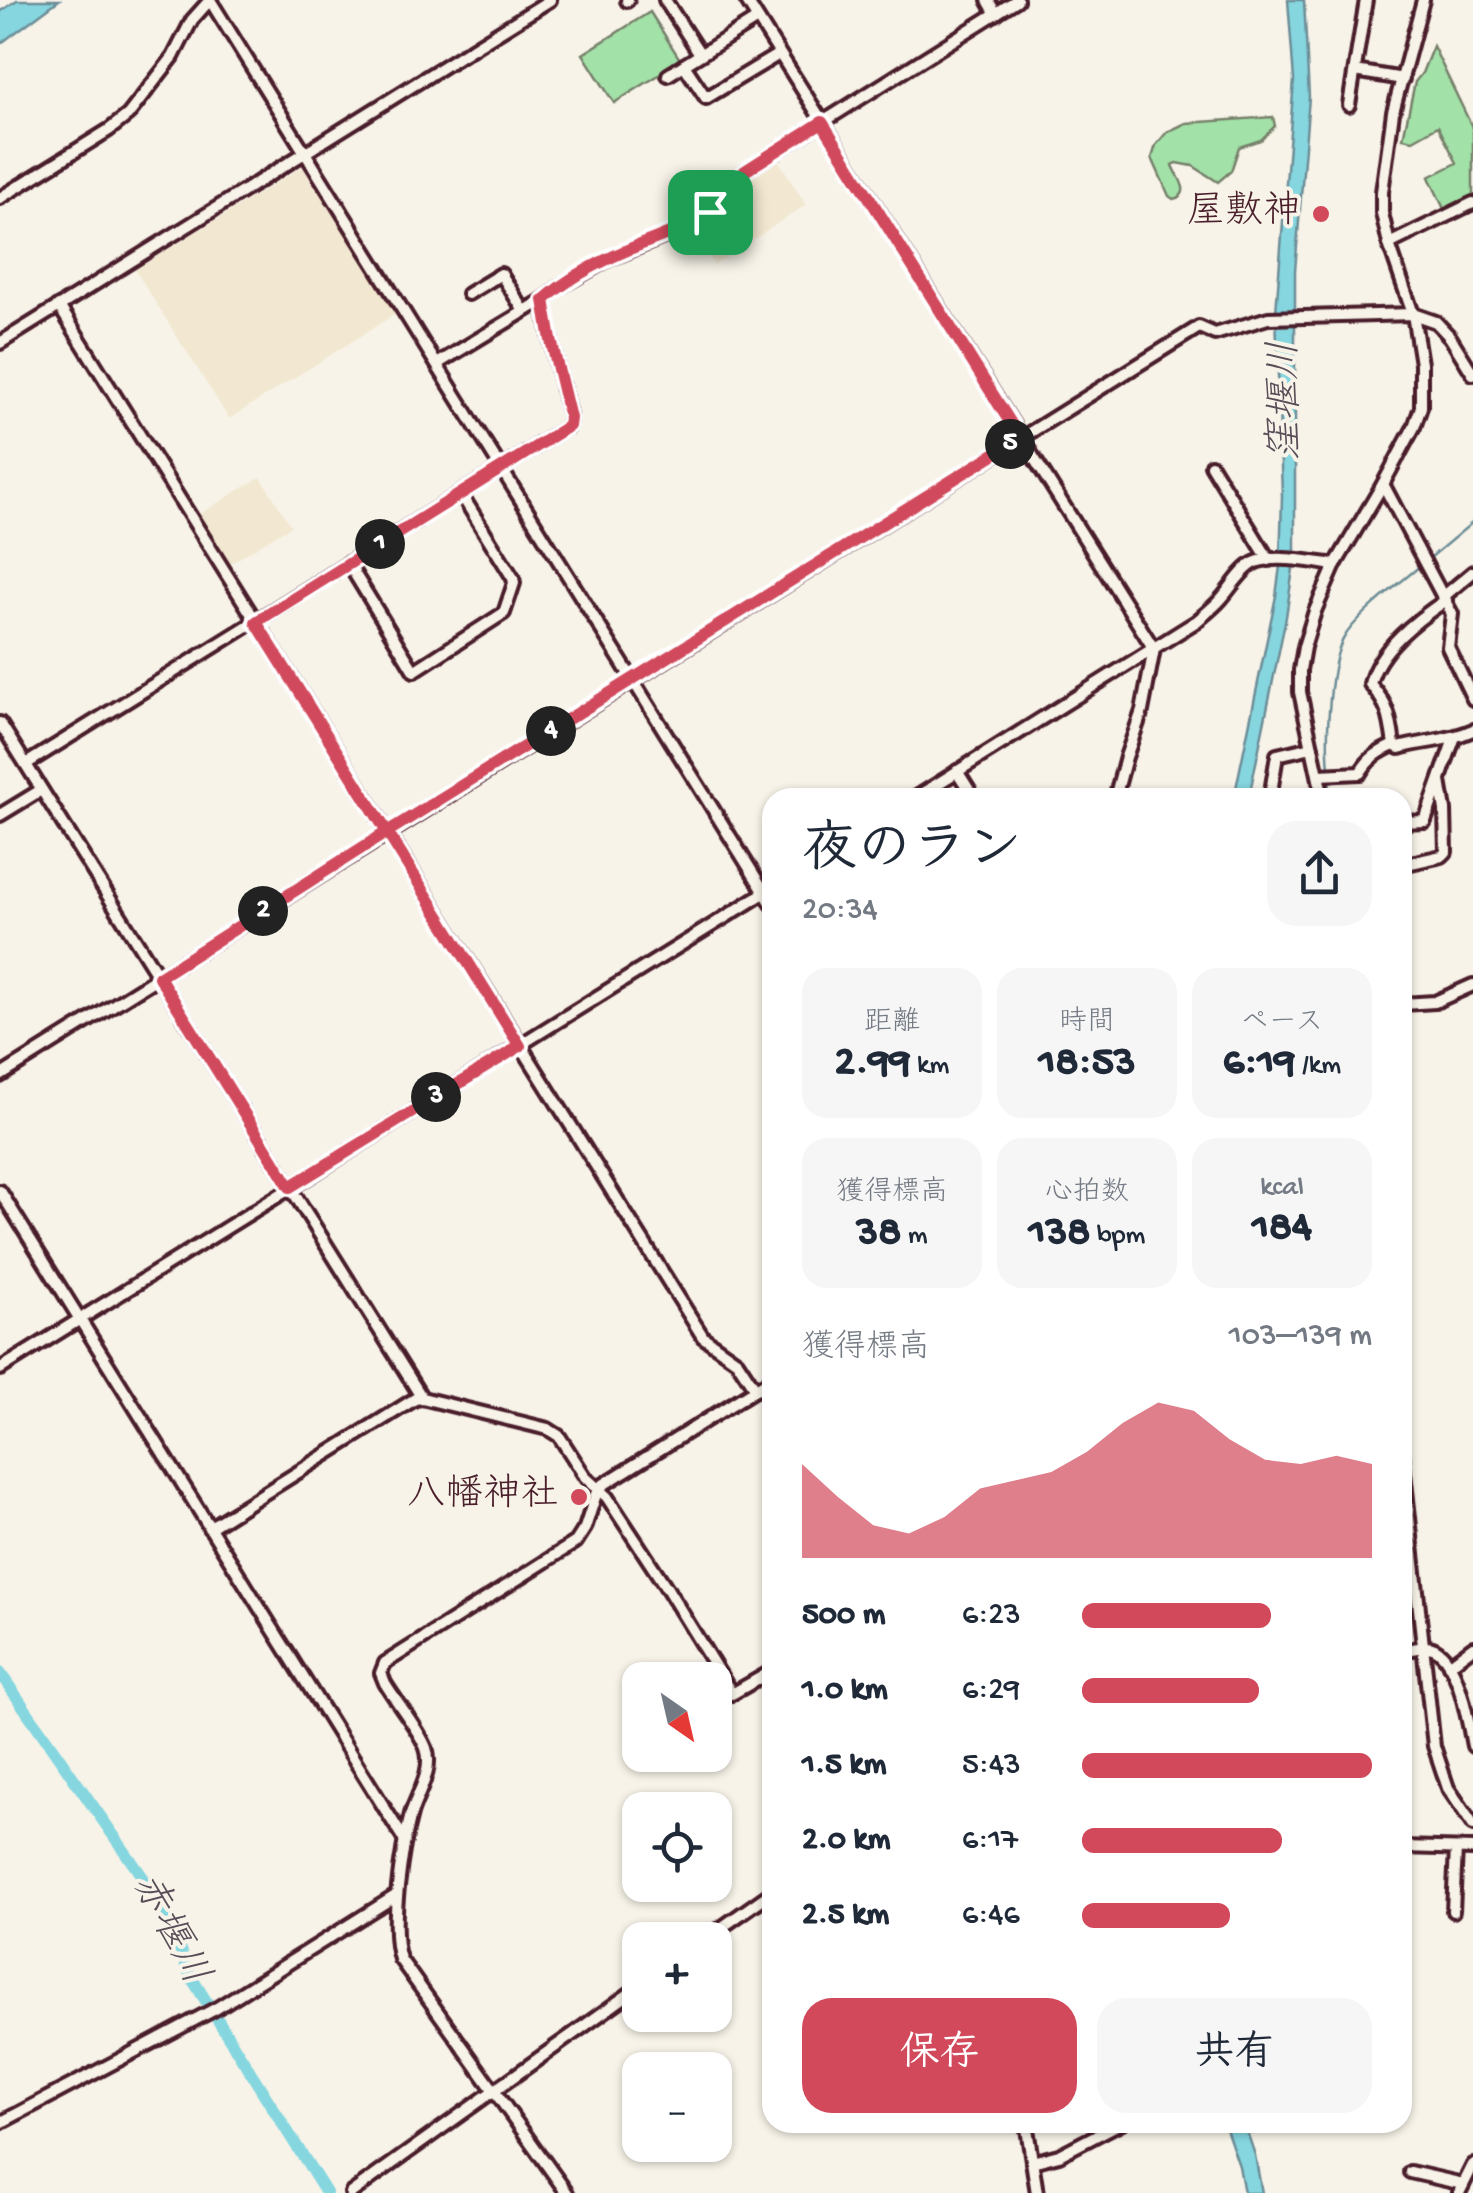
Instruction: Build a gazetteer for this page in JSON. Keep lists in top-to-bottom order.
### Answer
{
  "water": ["窪堰川", "赤堰川"],
  "places": ["屋敷神", "八幡神社"],
  "north": "bottom right",
  "page": {
    "pins": [
      "5",
      "1",
      "4",
      "2",
      "3"
    ],
    "heading": ["夜のラン", "20:34"],
    "stats": [
      ["距離", "2.99 km"],
      ["時間", "18:53"],
      ["ペース", "6:19 /km"],
      ["獲得標高", "38 m"],
      ["心拍数", "138 bpm"],
      ["kcal", "184"]
    ],
    "chart": ["獲得標高", "103–139 m"],
    "list": [
      {
        "name": "500 m",
        "note": "6:23"
      },
      {
        "name": "1.0 km",
        "note": "6:29"
      },
      {
        "name": "1.5 km",
        "note": "5:43"
      },
      {
        "name": "2.0 km",
        "note": "6:17"
      },
      {
        "name": "2.5 km",
        "note": "6:46"
      }
    ],
    "map_buttons": ["+", "−"],
    "buttons": ["保存", "共有"]
  }
}
